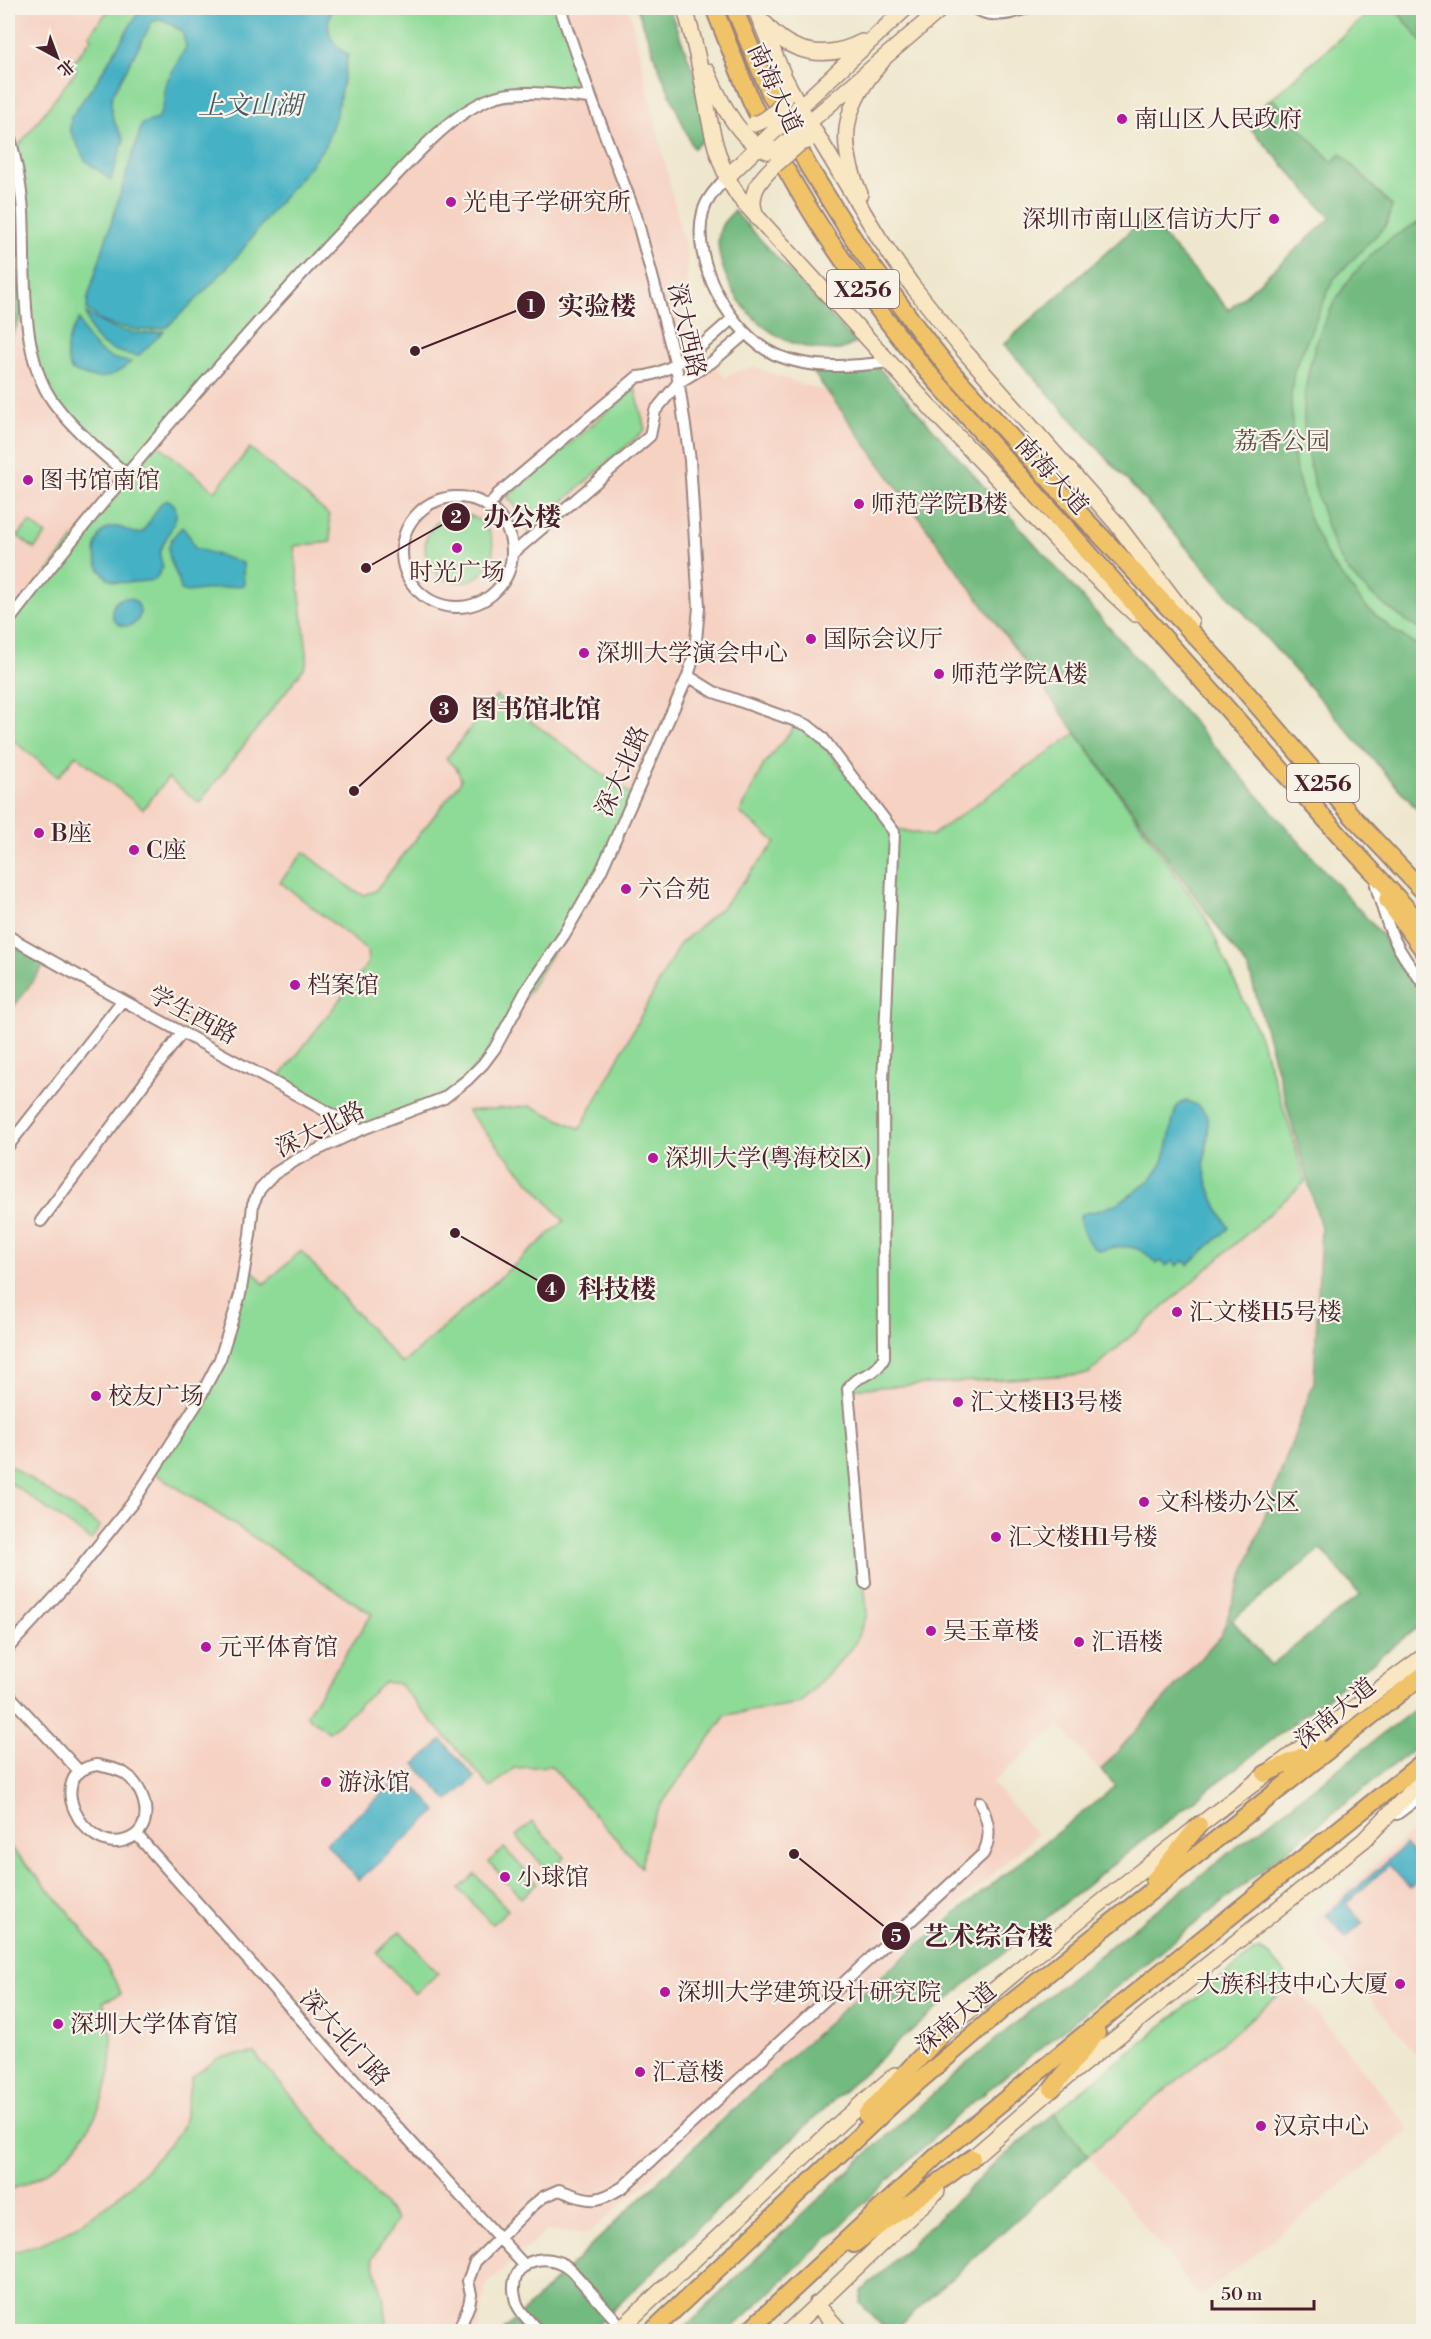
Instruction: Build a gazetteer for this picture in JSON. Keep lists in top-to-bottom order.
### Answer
{
  "streets": {
    "main road": ["南海大道", "X256", "深南大道"],
    "street": [
      "深大西路",
      "深大北路",
      "学生西路",
      "深大北门路"
    ]
  },
  "crossings": [
    ["深大西路", "深大北路"],
    ["深大北路", "学生西路"]
  ],
  "water": ["上文山湖"],
  "parks": ["荔香公园"],
  "places": [
    "南山区人民政府",
    "光电子学研究所",
    "深圳市南山区信访大厅",
    "实验楼",
    "图书馆南馆",
    "师范学院B楼",
    "时光广场",
    "办公楼",
    "国际会议厅",
    "深圳大学演会中心",
    "师范学院A楼",
    "图书馆北馆",
    "B座",
    "C座",
    "六合苑",
    "档案馆",
    "深圳大学(粤海校区)",
    "科技楼",
    "汇文楼H5号楼",
    "校友广场",
    "汇文楼H3号楼",
    "文科楼办公区",
    "汇文楼H1号楼",
    "吴玉章楼",
    "汇语楼",
    "元平体育馆",
    "游泳馆",
    "艺术综合楼",
    "小球馆",
    "大族科技中心大厦",
    "深圳大学建筑设计研究院",
    "深圳大学体育馆",
    "汇意楼",
    "汉京中心"
  ],
  "scale_bar": "50 m",
  "north": "bottom right"
}
